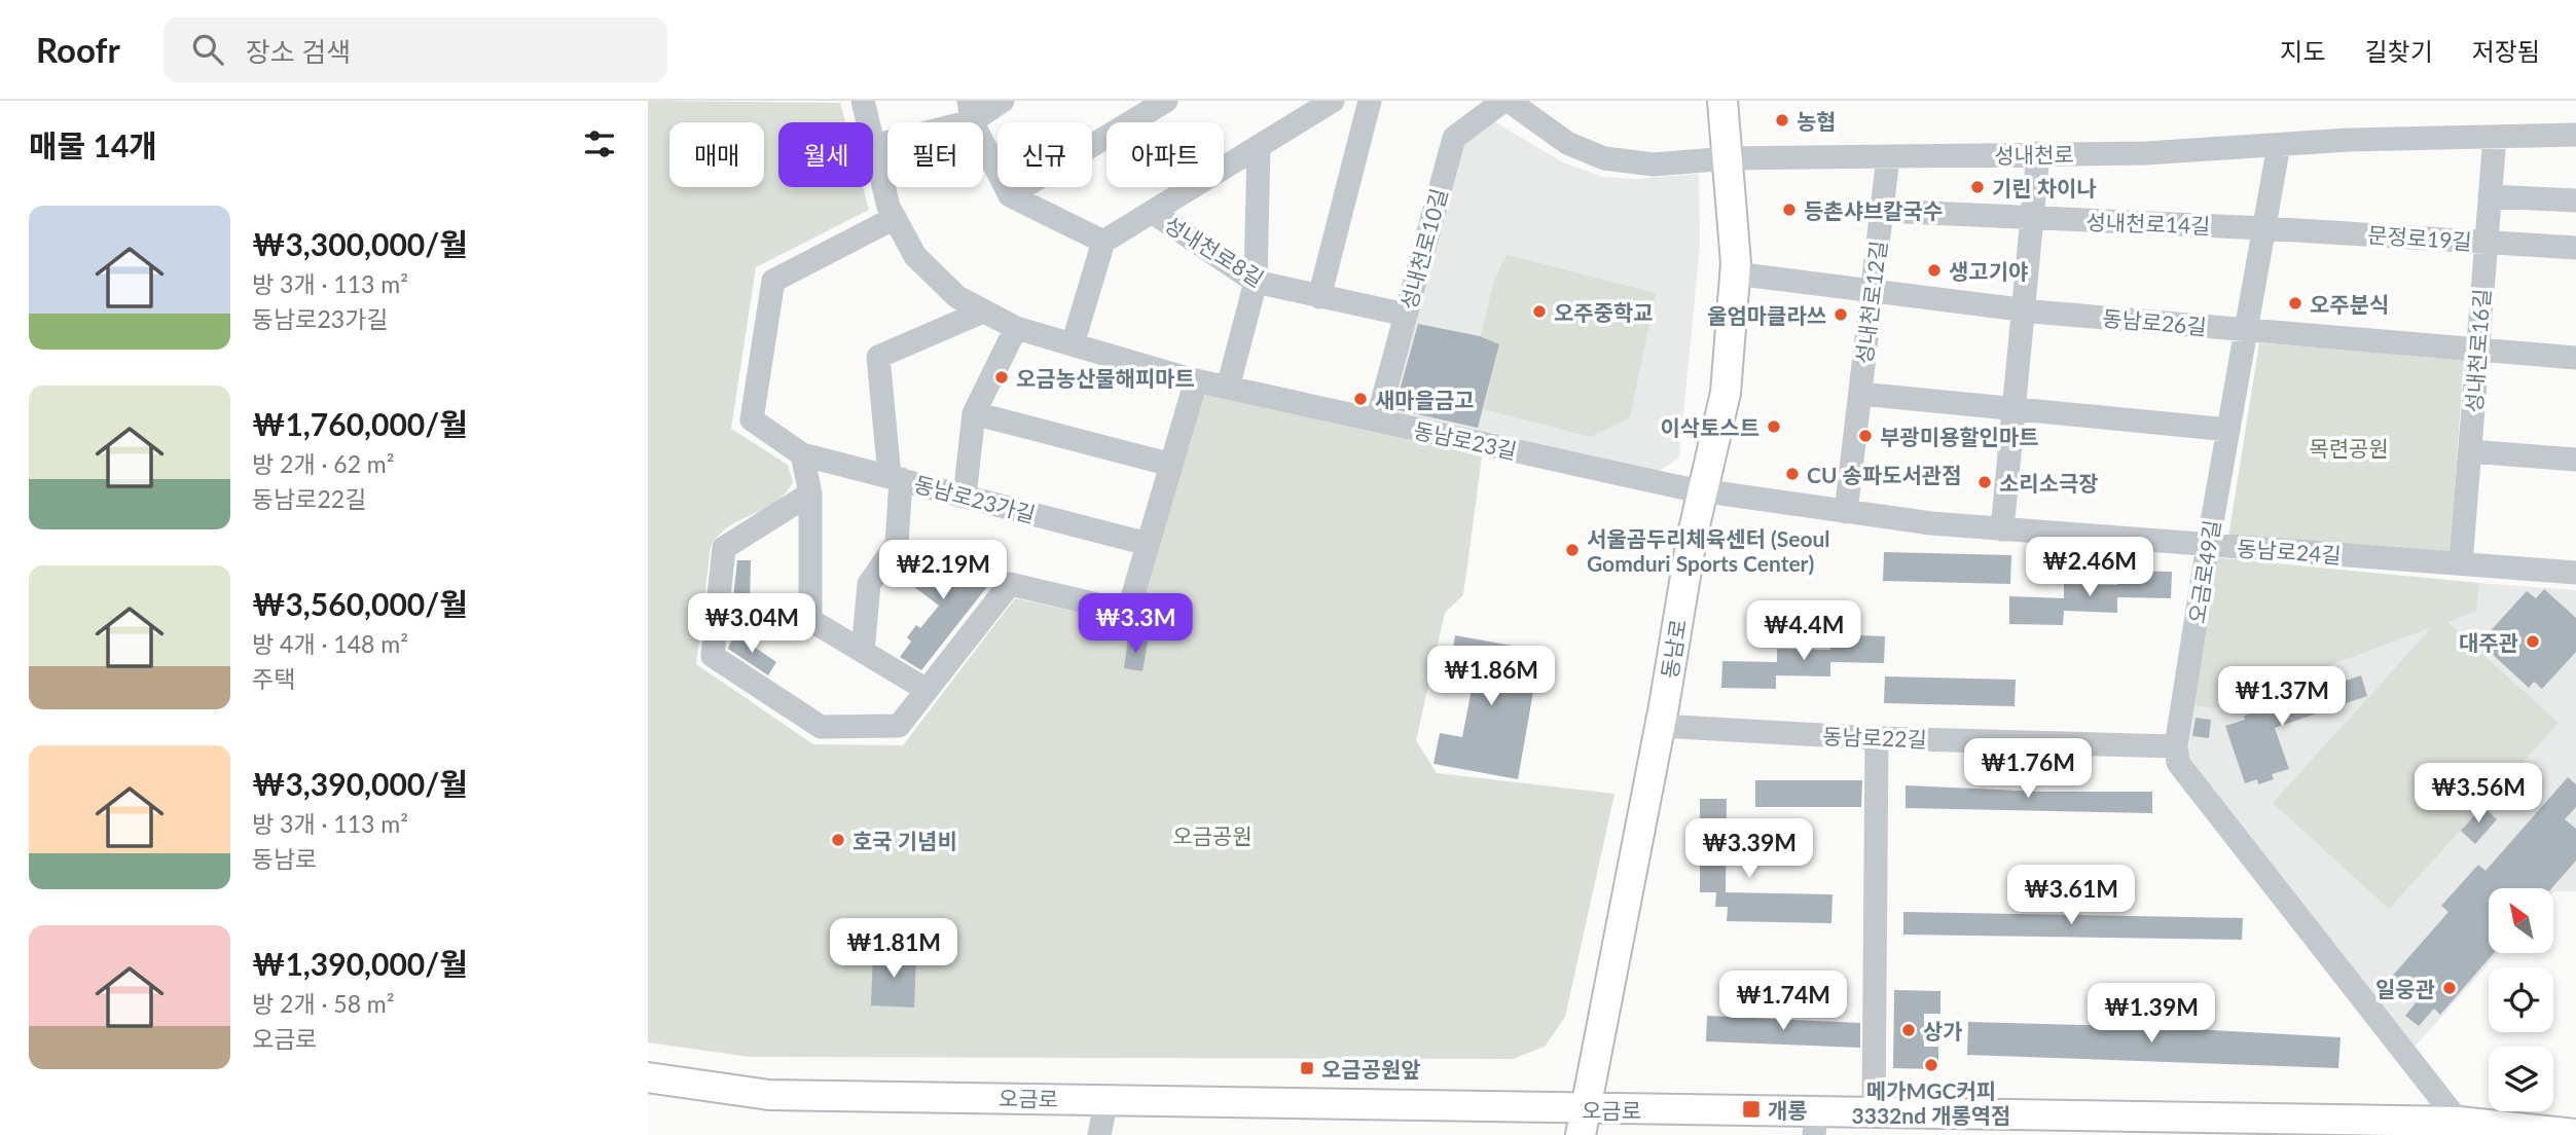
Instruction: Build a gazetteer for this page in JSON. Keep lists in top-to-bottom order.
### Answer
{
  "streets": {
    "main road": ["동남로", "오금로"],
    "street": [
      "성내천로",
      "성내천로14길",
      "문정로19길",
      "성내천로10길",
      "성내천로8길",
      "성내천로12길",
      "동남로26길",
      "성내천로16길",
      "동남로23길",
      "동남로23가길",
      "동남로24길",
      "오금로49길",
      "동남로22길"
    ]
  },
  "crossings": [
    ["성내천로", "성내천로10길"],
    ["성내천로", "성내천로12길"],
    ["성내천로", "성내천로16길"],
    ["성내천로", "오금로49길"],
    ["성내천로", "동남로"],
    ["성내천로14길", "문정로19길"],
    ["성내천로14길", "성내천로12길"],
    ["성내천로14길", "오금로49길"],
    ["문정로19길", "성내천로16길"],
    ["문정로19길", "오금로49길"],
    ["성내천로10길", "성내천로8길"],
    ["성내천로10길", "동남로23길"],
    ["성내천로12길", "동남로26길"],
    ["성내천로12길", "동남로24길"],
    ["동남로26길", "성내천로16길"],
    ["동남로26길", "오금로49길"],
    ["동남로26길", "동남로"],
    ["성내천로16길", "동남로24길"],
    ["동남로23길", "동남로23가길"],
    ["동남로23길", "동남로24길"],
    ["동남로23길", "동남로"],
    ["동남로24길", "오금로49길"],
    ["동남로24길", "동남로"],
    ["오금로49길", "동남로22길"],
    ["동남로", "동남로22길"],
    ["동남로", "오금로"]
  ],
  "parks": ["목련공원", "오금공원"],
  "places": {
    "other": [
      "농협",
      "기린 차이나",
      "등촌샤브칼국수",
      "생고기야",
      "오주분식",
      "오주중학교",
      "울엄마클라쓰",
      "오금농산물해피마트",
      "새마을금고",
      "이삭토스트",
      "부광미용할인마트",
      "CU 송파도서관점",
      "소리소극장",
      "서울곰두리체육센터 (Seoul Gomduri Sports Center)",
      "대주관",
      "호국 기념비",
      "일웅관",
      "상가",
      "메가MGC커피 3332nd 개롱역점"
    ],
    "transit": ["오금공원앞", "개롱"]
  },
  "north": "top left",
  "page": {
    "header": "Roofr",
    "search": "장소 검색",
    "nav": ["지도", "길찾기", "저장됨"],
    "heading": "매물 14개",
    "chip": [
      "매매",
      "월세",
      "필터",
      "신규",
      "아파트"
    ],
    "list": [
      {
        "name": "₩3,300,000/월",
        "note": "방 3개 · 113 m² · 동남로23가길"
      },
      {
        "name": "₩1,760,000/월",
        "note": "방 2개 · 62 m² · 동남로22길"
      },
      {
        "name": "₩3,560,000/월",
        "note": "방 4개 · 148 m² · 주택"
      },
      {
        "name": "₩3,390,000/월",
        "note": "방 3개 · 113 m² · 동남로"
      },
      {
        "name": "₩1,390,000/월",
        "note": "방 2개 · 58 m² · 오금로"
      }
    ],
    "price": [
      "₩2.46M",
      "₩2.19M",
      "₩3.04M",
      "₩3.3M",
      "₩4.4M",
      "₩1.86M",
      "₩1.37M",
      "₩1.76M",
      "₩3.56M",
      "₩3.39M",
      "₩3.61M",
      "₩1.81M",
      "₩1.74M",
      "₩1.39M"
    ]
  }
}
